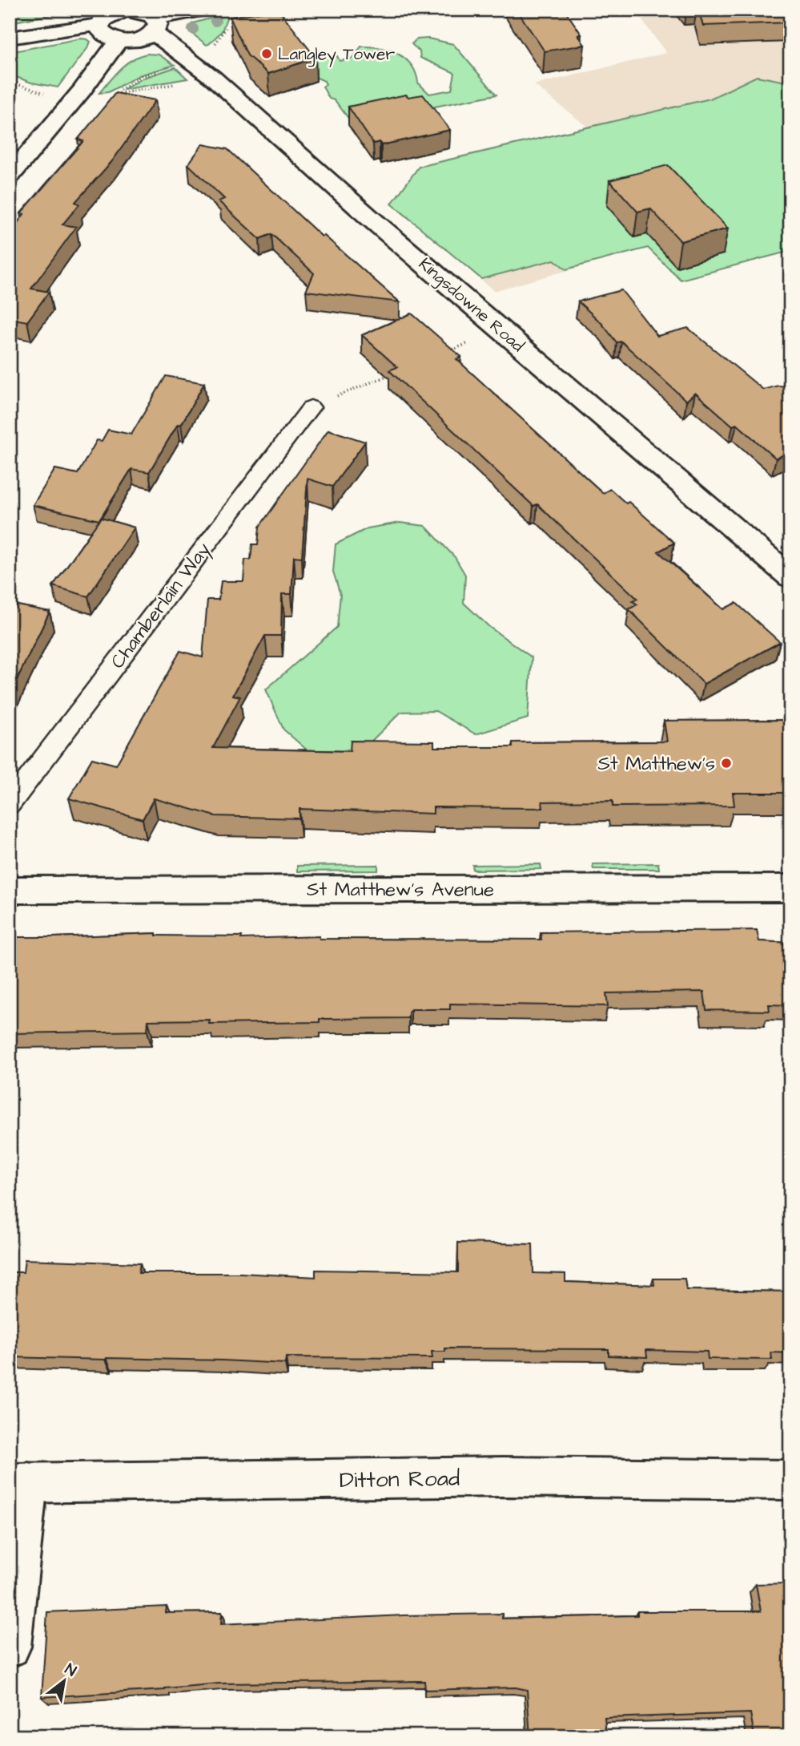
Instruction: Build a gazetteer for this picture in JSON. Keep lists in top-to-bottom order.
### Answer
{
  "streets": {
    "main road": ["Kingsdowne Road", "St Matthew's Avenue", "Ditton Road"],
    "lane": ["Chamberlain Way"]
  },
  "places": ["Langley Tower", "St Matthew's"],
  "north": "top right"
}
